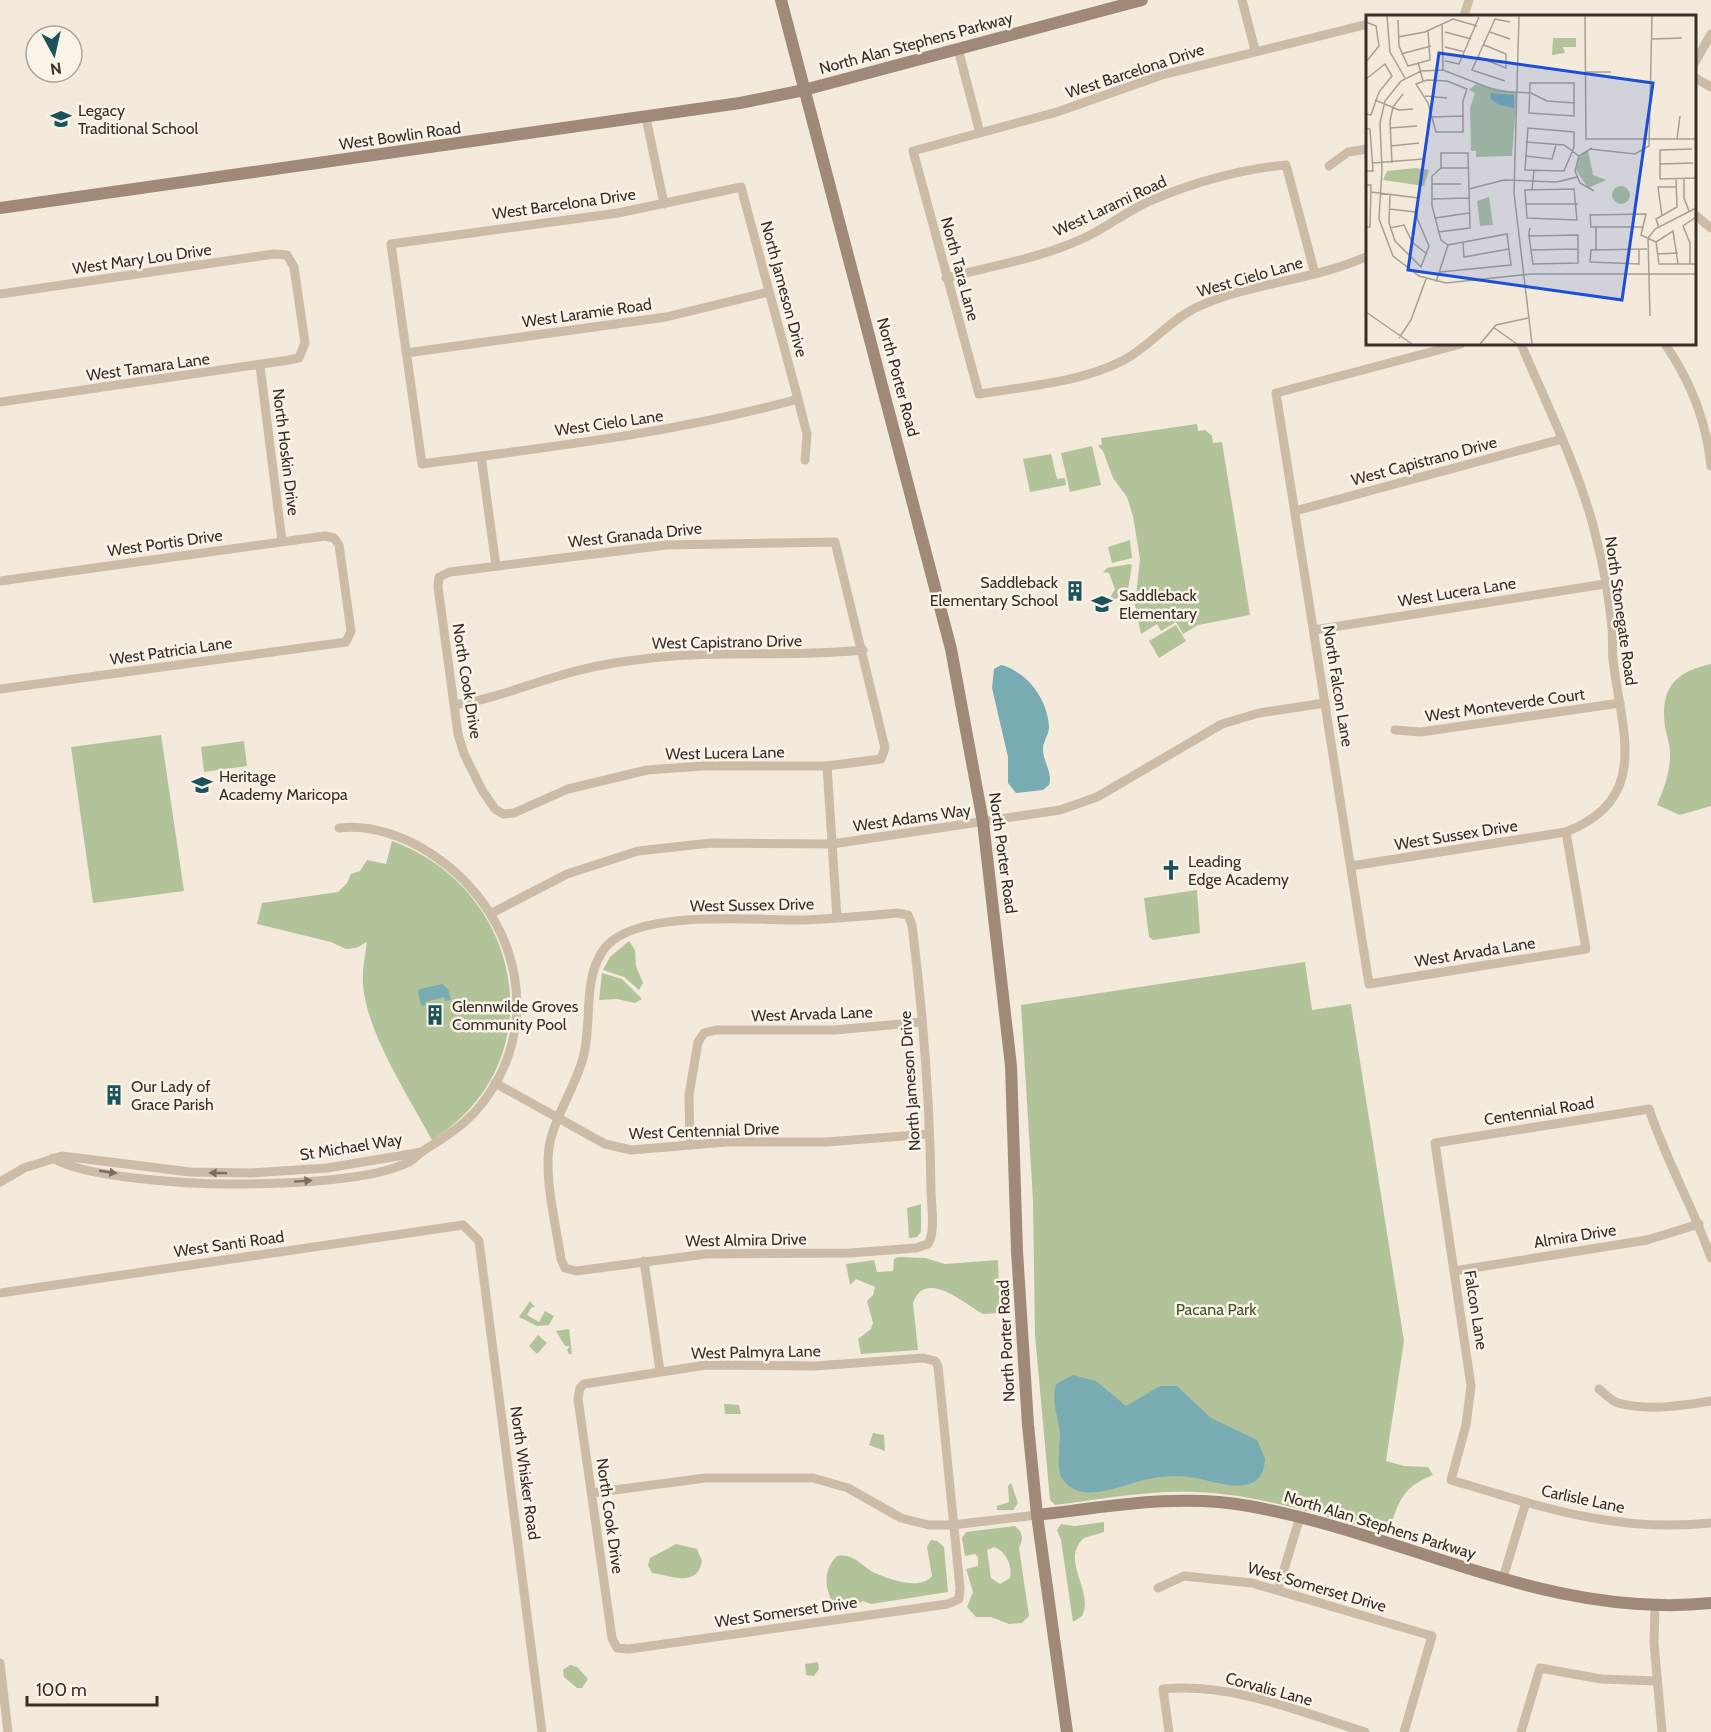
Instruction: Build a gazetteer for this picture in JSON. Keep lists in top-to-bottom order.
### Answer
{
  "streets": {
    "street": [
      "North Alan Stephens Parkway",
      "West Barcelona Drive",
      "West Bowlin Road",
      "West Larami Road",
      "West Mary Lou Drive",
      "North Tara Lane",
      "West Cielo Lane",
      "North Jameson Drive",
      "West Laramie Road",
      "West Tamara Lane",
      "North Porter Road",
      "North Hoskin Drive",
      "West Capistrano Drive",
      "West Granada Drive",
      "West Portis Drive",
      "West Lucera Lane",
      "North Stonegate Road",
      "West Patricia Lane",
      "North Cook Drive",
      "North Falcon Lane",
      "West Monteverde Court",
      "West Adams Way",
      "West Sussex Drive",
      "West Arvada Lane",
      "Centennial Road",
      "West Centennial Drive",
      "St Michael Way",
      "Almira Drive",
      "West Almira Drive",
      "West Santi Road",
      "Falcon Lane",
      "West Palmyra Lane",
      "North Whisker Road",
      "Carlisle Lane",
      "West Somerset Drive",
      "Corvalis Lane"
    ]
  },
  "crossings": [
    ["North Alan Stephens Parkway", "West Bowlin Road"],
    ["North Alan Stephens Parkway", "North Porter Road"],
    ["West Barcelona Drive", "North Tara Lane"],
    ["West Barcelona Drive", "West Cielo Lane"],
    ["West Barcelona Drive", "North Jameson Drive"],
    ["West Barcelona Drive", "West Laramie Road"],
    ["West Bowlin Road", "North Porter Road"],
    ["West Larami Road", "North Tara Lane"],
    ["West Larami Road", "West Cielo Lane"],
    ["West Mary Lou Drive", "West Tamara Lane"],
    ["North Tara Lane", "West Cielo Lane"],
    ["West Cielo Lane", "North Jameson Drive"],
    ["West Cielo Lane", "West Laramie Road"],
    ["North Jameson Drive", "West Laramie Road"],
    ["North Jameson Drive", "West Sussex Drive"],
    ["North Jameson Drive", "West Arvada Lane"],
    ["North Jameson Drive", "West Centennial Drive"],
    ["North Jameson Drive", "West Almira Drive"],
    ["West Tamara Lane", "North Hoskin Drive"],
    ["North Porter Road", "West Adams Way"],
    ["North Hoskin Drive", "West Portis Drive"],
    ["West Capistrano Drive", "West Granada Drive"],
    ["West Capistrano Drive", "West Lucera Lane"],
    ["West Capistrano Drive", "North Stonegate Road"],
    ["West Capistrano Drive", "North Cook Drive"],
    ["West Capistrano Drive", "North Falcon Lane"],
    ["West Granada Drive", "West Lucera Lane"],
    ["West Granada Drive", "North Cook Drive"],
    ["West Portis Drive", "West Patricia Lane"],
    ["West Lucera Lane", "North Stonegate Road"],
    ["West Lucera Lane", "North Cook Drive"],
    ["West Lucera Lane", "North Falcon Lane"],
    ["North Stonegate Road", "West Monteverde Court"],
    ["North Stonegate Road", "West Sussex Drive"],
    ["North Stonegate Road", "West Arvada Lane"],
    ["North Cook Drive", "West Palmyra Lane"],
    ["North Cook Drive", "West Somerset Drive"],
    ["North Falcon Lane", "West Adams Way"],
    ["North Falcon Lane", "West Sussex Drive"],
    ["North Falcon Lane", "West Arvada Lane"],
    ["West Sussex Drive", "West Arvada Lane"],
    ["West Sussex Drive", "West Centennial Drive"],
    ["West Sussex Drive", "West Almira Drive"],
    ["West Arvada Lane", "West Centennial Drive"],
    ["Centennial Road", "Almira Drive"],
    ["Centennial Road", "Falcon Lane"],
    ["West Centennial Drive", "St Michael Way"],
    ["West Centennial Drive", "West Almira Drive"],
    ["Almira Drive", "Falcon Lane"],
    ["West Santi Road", "North Whisker Road"],
    ["Falcon Lane", "Carlisle Lane"],
    ["West Palmyra Lane", "West Somerset Drive"]
  ],
  "parks": ["Pacana Park"],
  "places": {
    "school or university": ["Legacy Traditional School", "Saddleback Elementary", "Heritage Academy Maricopa"],
    "building": ["Saddleback Elementary School", "Glennwilde Groves Community Pool", "Our Lady of Grace Parish"],
    "church": ["Leading Edge Academy"]
  },
  "scale_bar": "100 m",
  "north": "bottom"
}
